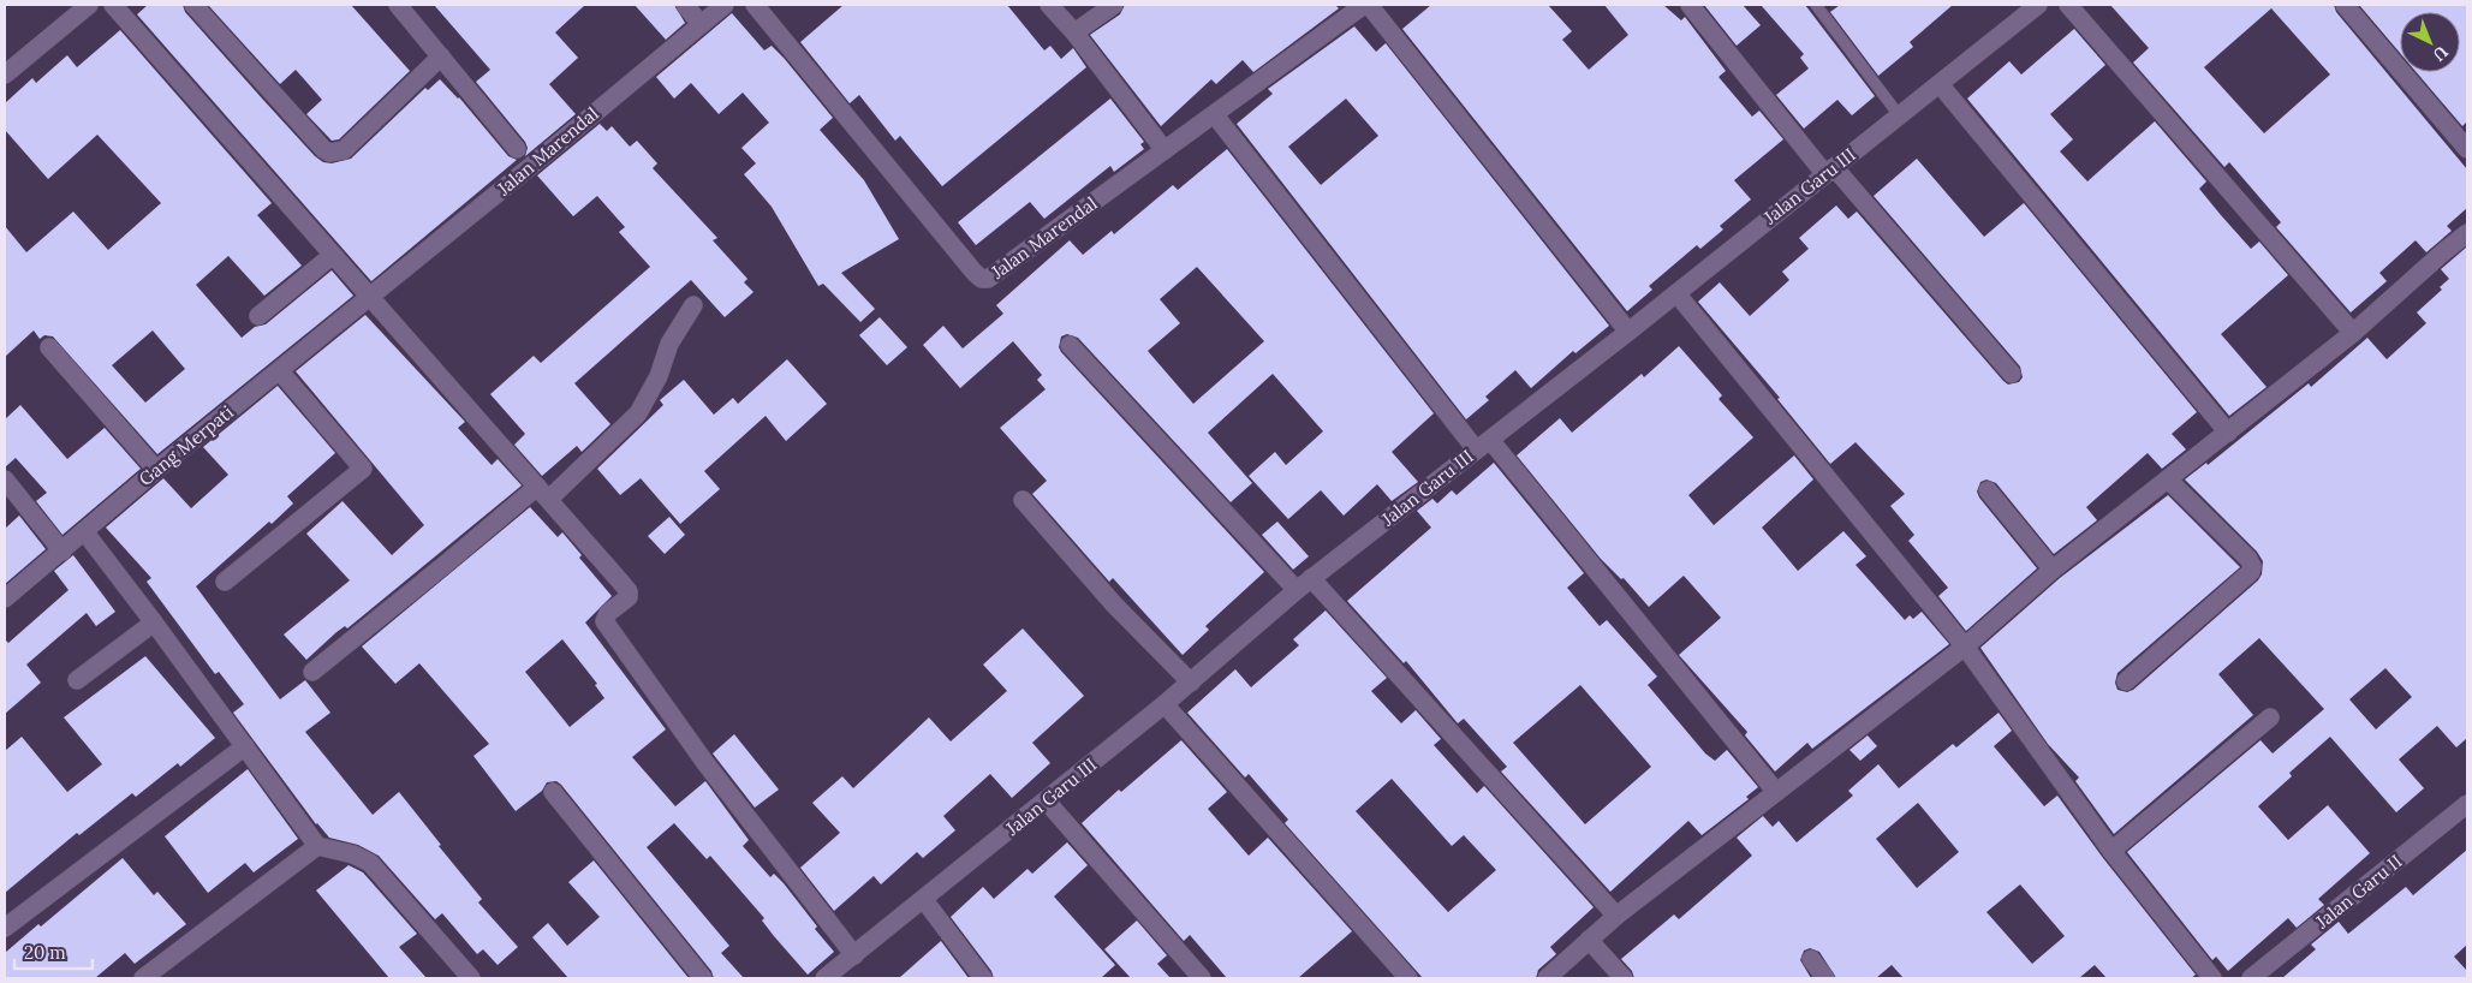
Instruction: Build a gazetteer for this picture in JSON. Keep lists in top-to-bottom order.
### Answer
{
  "streets": {
    "street": [
      "Jalan Marendal",
      "Jalan Garu III",
      "Gang Merpati",
      "Jalan Garu II"
    ]
  },
  "crossings": [
    ["Jalan Marendal", "Gang Merpati"]
  ],
  "scale_bar": "20 m",
  "north": "bottom right"
}
